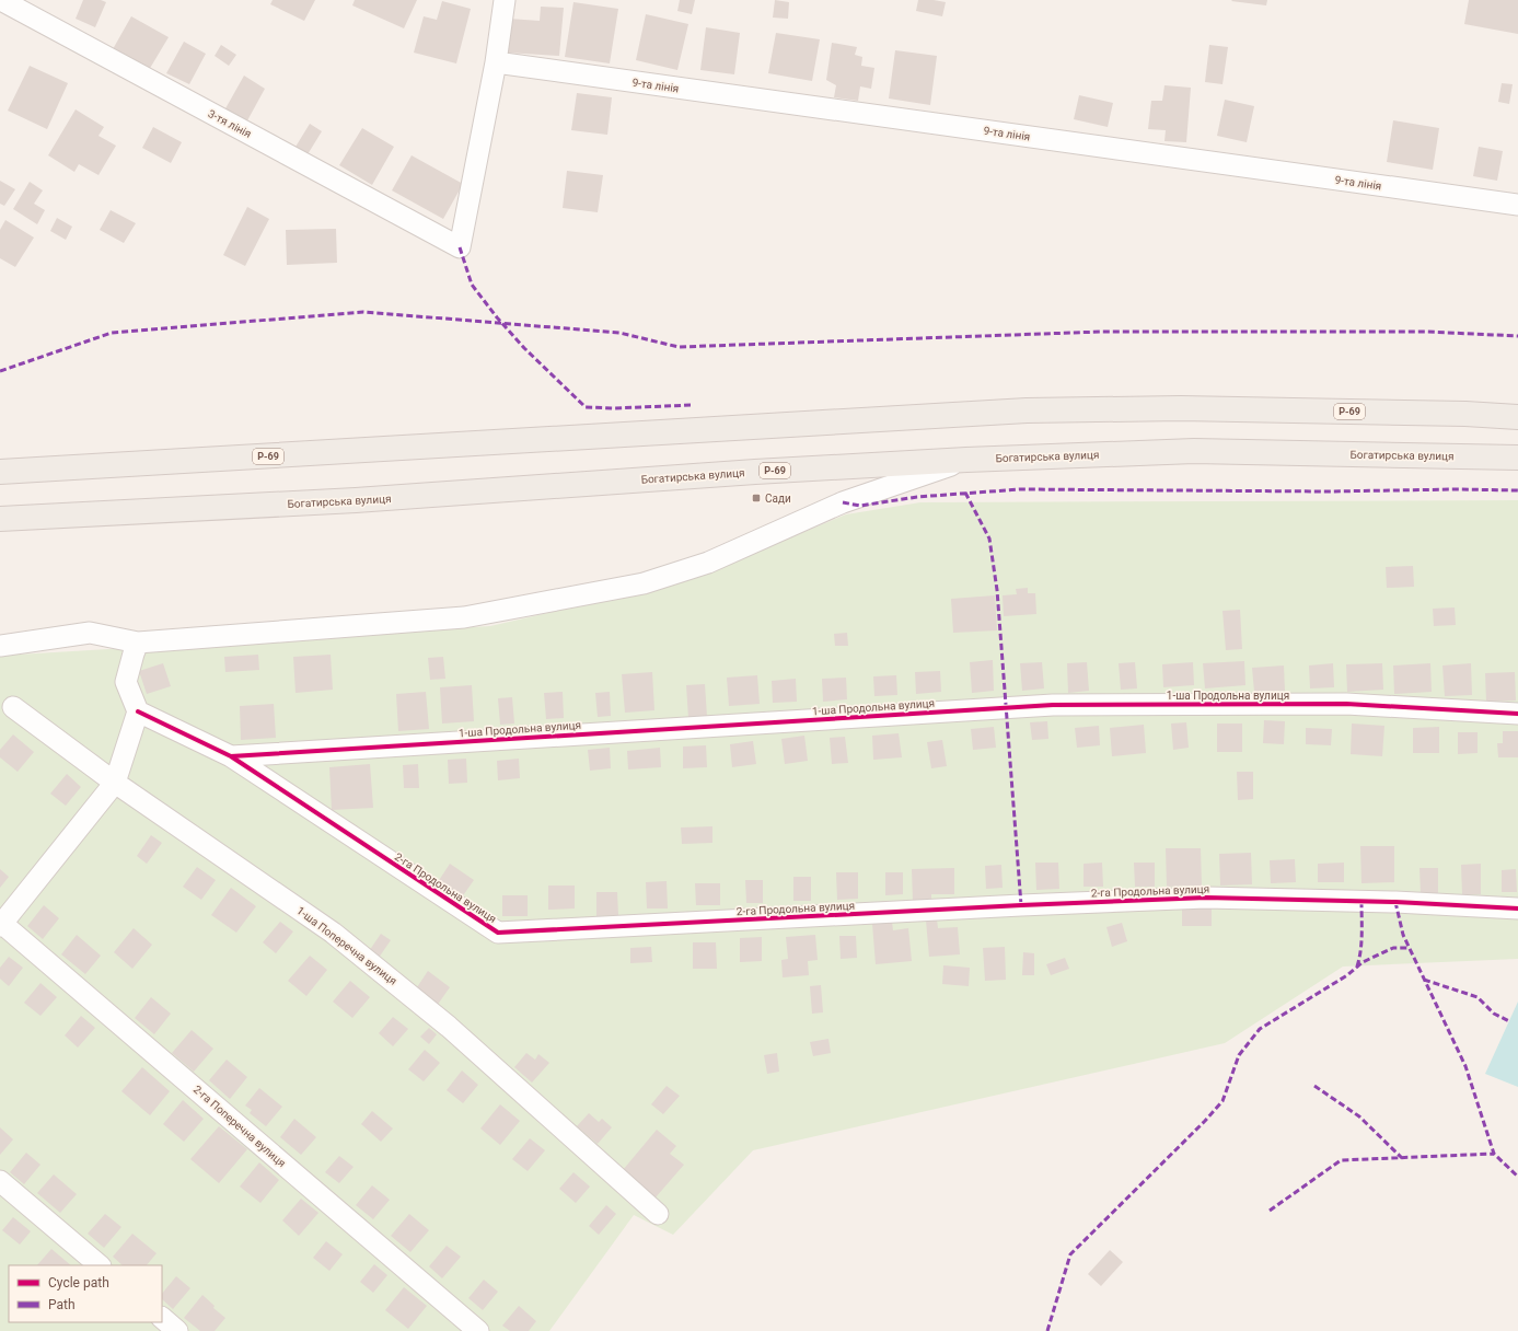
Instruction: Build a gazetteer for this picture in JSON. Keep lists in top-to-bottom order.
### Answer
{
  "streets": {
    "main road": ["Р-69", "Богатирська вулиця"],
    "street": [
      "9-та лінія",
      "3-тя лінія",
      "1-ша Продольна вулиця",
      "2-га Продольна вулиця",
      "1-ша Поперечна вулиця",
      "2-га Поперечна вулиця"
    ]
  },
  "crossings": [
    ["9-та лінія", "3-тя лінія"],
    ["1-ша Продольна вулиця", "2-га Продольна вулиця"]
  ],
  "places": {
    "transit": ["Сади"]
  },
  "legend": ["Cycle path", "Path"]
}
